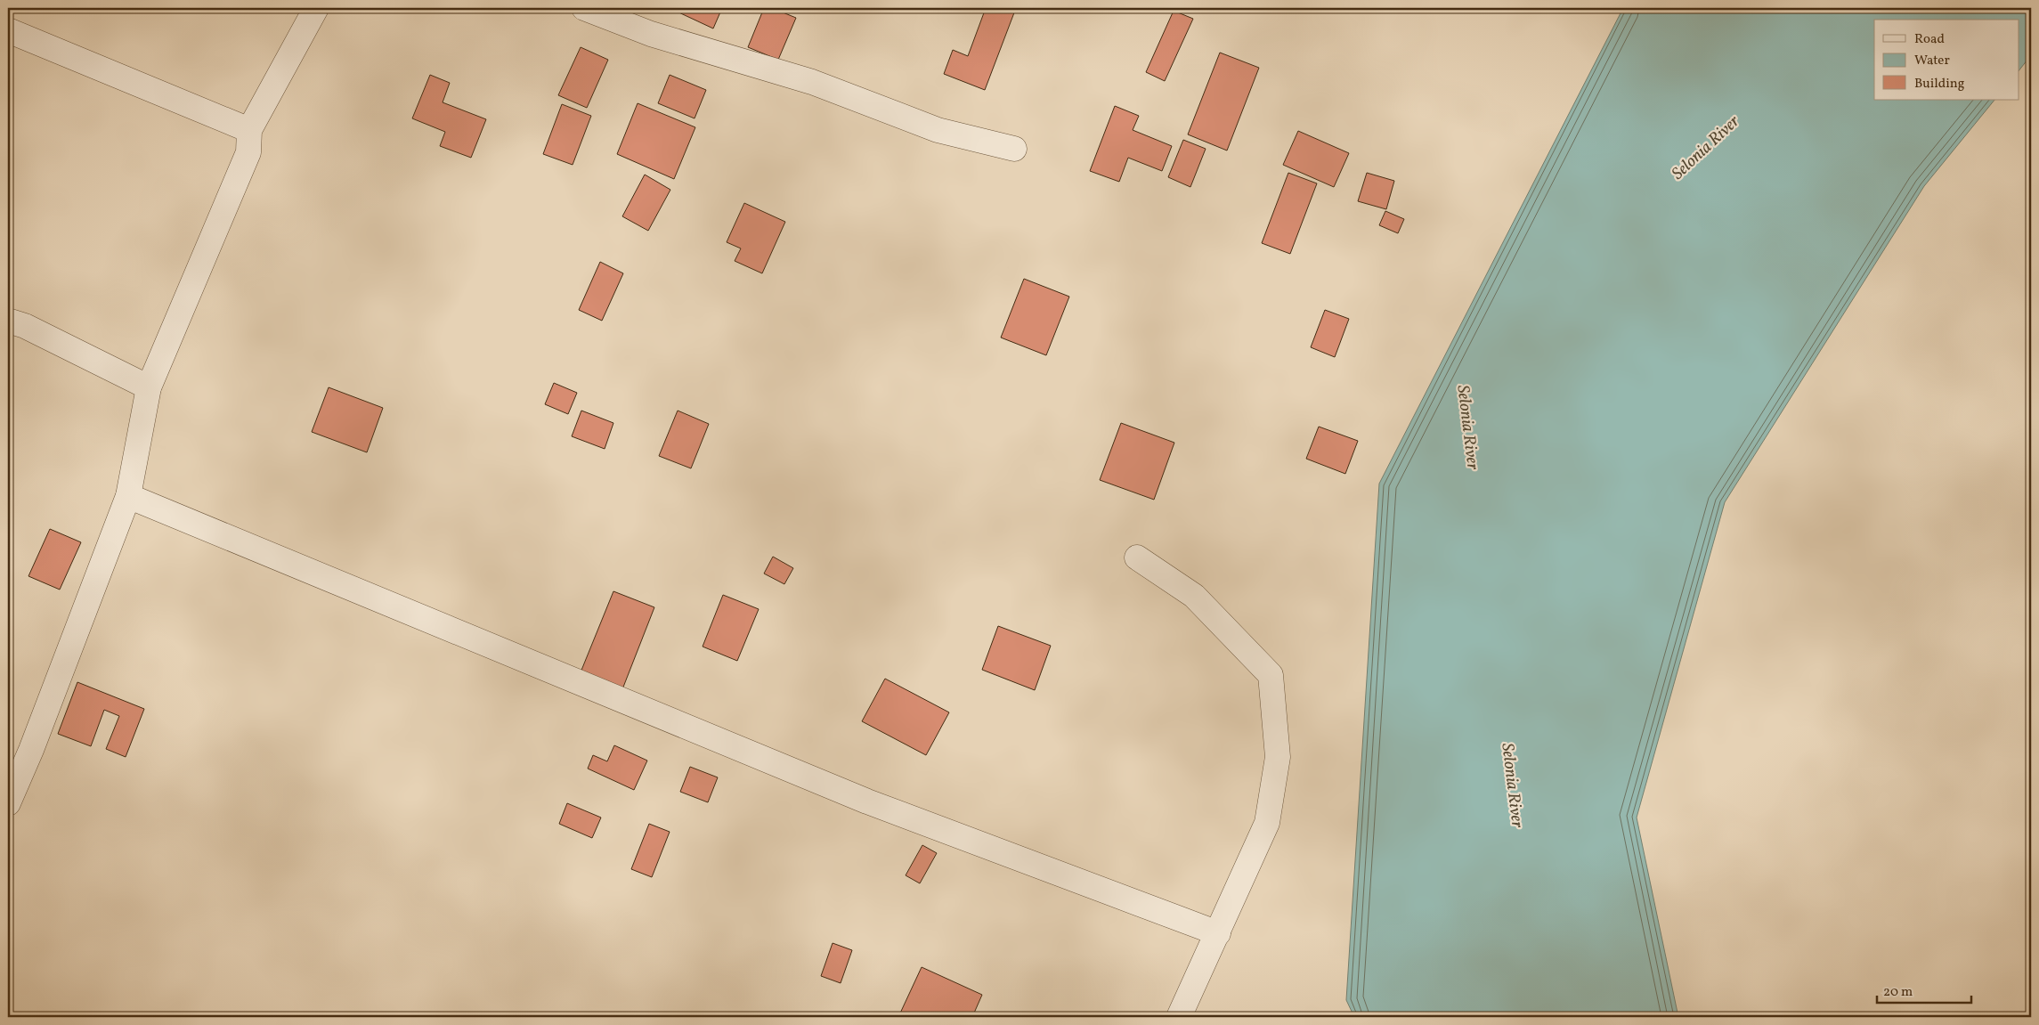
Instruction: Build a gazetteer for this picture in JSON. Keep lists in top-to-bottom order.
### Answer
{
  "water": ["Selonia River"],
  "legend": ["Road", "Water", "Building"],
  "scale_bar": "20 m"
}
